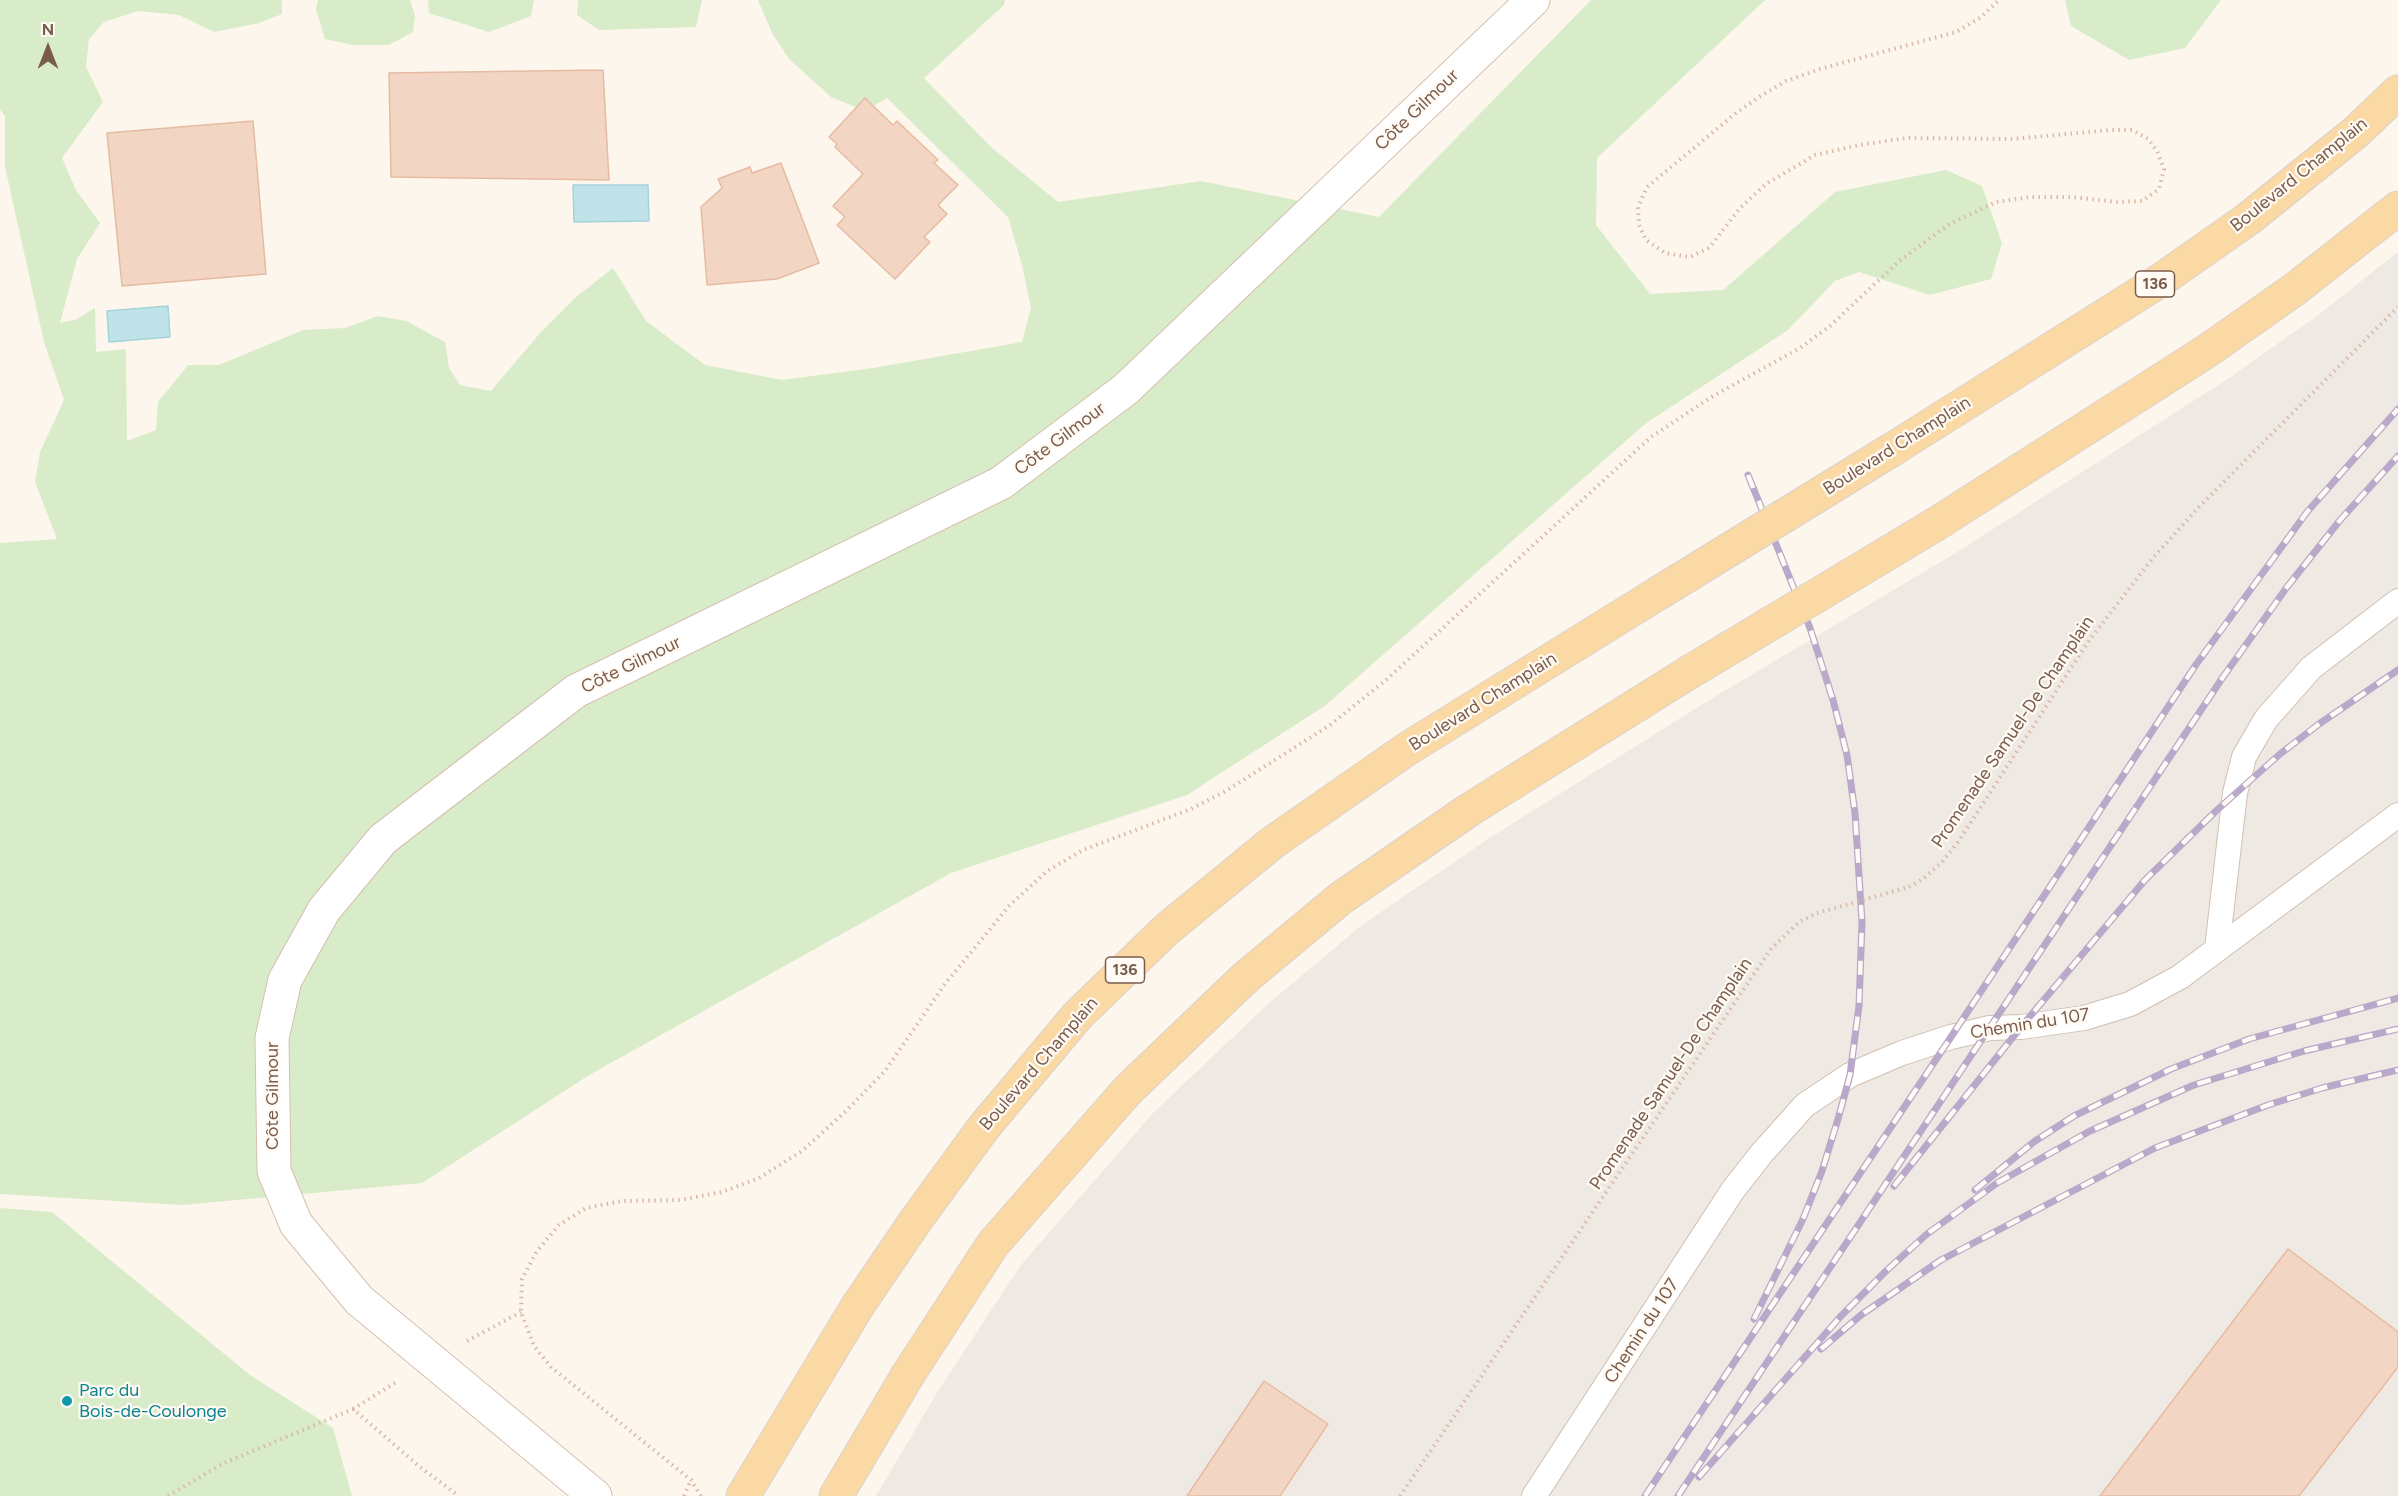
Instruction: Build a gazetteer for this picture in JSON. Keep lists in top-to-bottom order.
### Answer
{
  "streets": {
    "main road": ["Boulevard Champlain", "136"],
    "street": ["Côte Gilmour"],
    "lane": ["Chemin du 107"],
    "path": ["Promenade Samuel-De Champlain"]
  },
  "places": ["Parc du Bois-de-Coulonge"],
  "north": "top"
}
